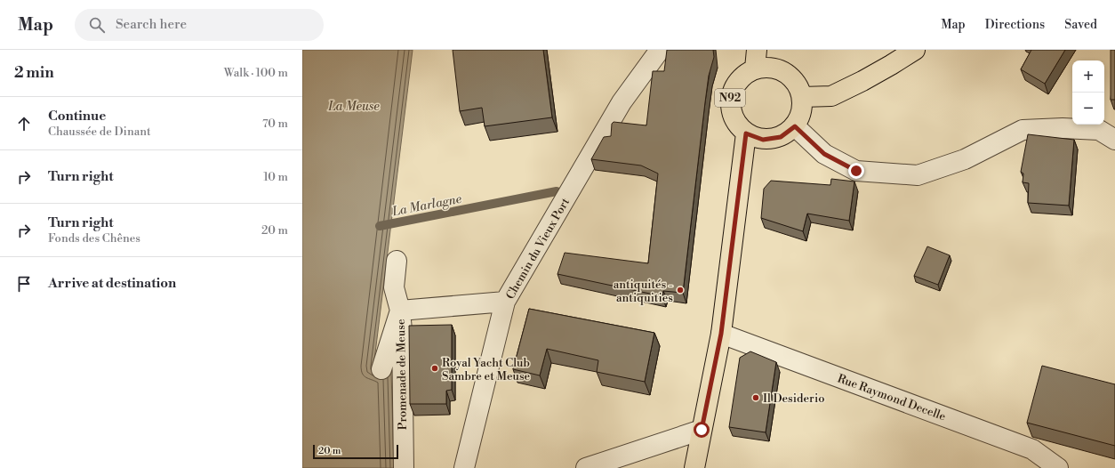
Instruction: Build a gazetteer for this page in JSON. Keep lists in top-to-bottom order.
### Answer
{
  "streets": {
    "main road": ["N92"],
    "street": ["Chemin du Vieux Port", "Promenade de Meuse", "Rue Raymond Decelle"]
  },
  "water": ["La Meuse", "La Marlagne"],
  "places": ["antiquités - antiquities", "Royal Yacht Club Sambre et Meuse", "Il Desiderio"],
  "scale_bar": "20 m",
  "page": {
    "header": "Map",
    "search": "Search here",
    "nav": ["Map", "Directions", "Saved"],
    "heading": ["2 min", "Walk · 100 m"],
    "map_buttons": ["+", "−"],
    "list": [
      ["Continue", "Chaussée de Dinant", "70 m"],
      ["Turn right", "10 m"],
      ["Turn right", "Fonds des Chênes", "20 m"],
      "Arrive at destination"
    ],
    "scale": "20 m"
  }
}
